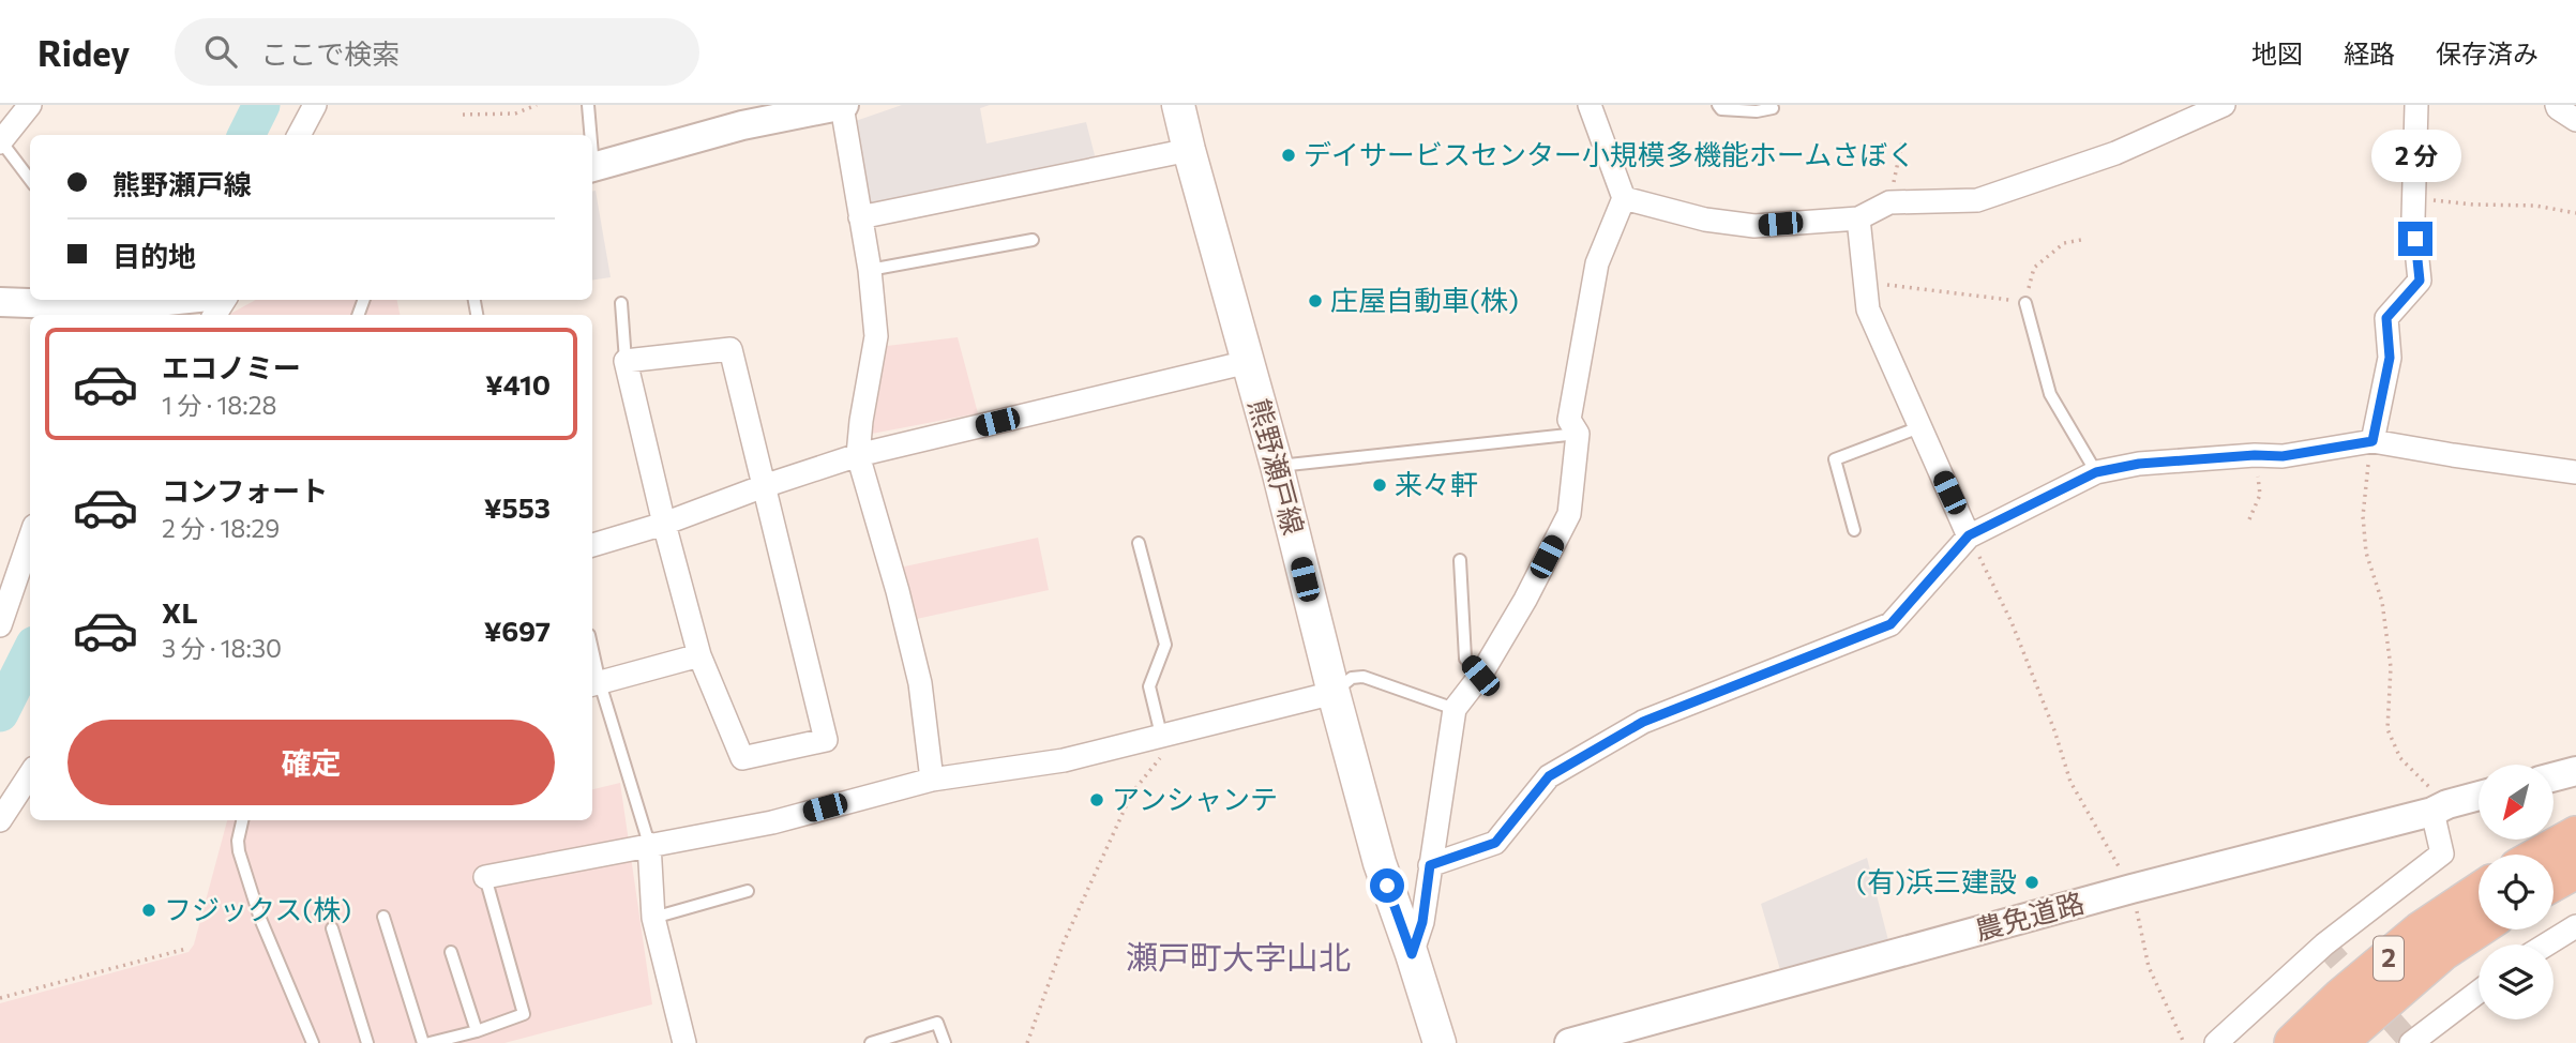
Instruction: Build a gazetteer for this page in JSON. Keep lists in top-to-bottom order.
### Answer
{
  "streets": {
    "highway": ["2"],
    "main road": ["熊野瀬戸線"],
    "street": ["農免道路"]
  },
  "districts": ["瀬戸町大字山北"],
  "places": [
    "デイサービスセンター小規模多機能ホームさぼく",
    "庄屋自動車(株)",
    "来々軒",
    "アンシャンテ",
    "(有)浜三建設",
    "フジックス(株)"
  ],
  "north": "bottom left",
  "page": {
    "header": "Ridey",
    "search": "ここで検索",
    "nav": ["地図", "経路", "保存済み"],
    "bubble": "2 分",
    "banner": ["熊野瀬戸線", "目的地"],
    "list": [
      {
        "name": "エコノミー",
        "note": "1 分 · 18:28",
        "value": "¥410"
      },
      {
        "name": "コンフォート",
        "note": "2 分 · 18:29",
        "value": "¥553"
      },
      {
        "name": "XL",
        "note": "3 分 · 18:30",
        "value": "¥697"
      }
    ],
    "buttons": "確定"
  }
}
